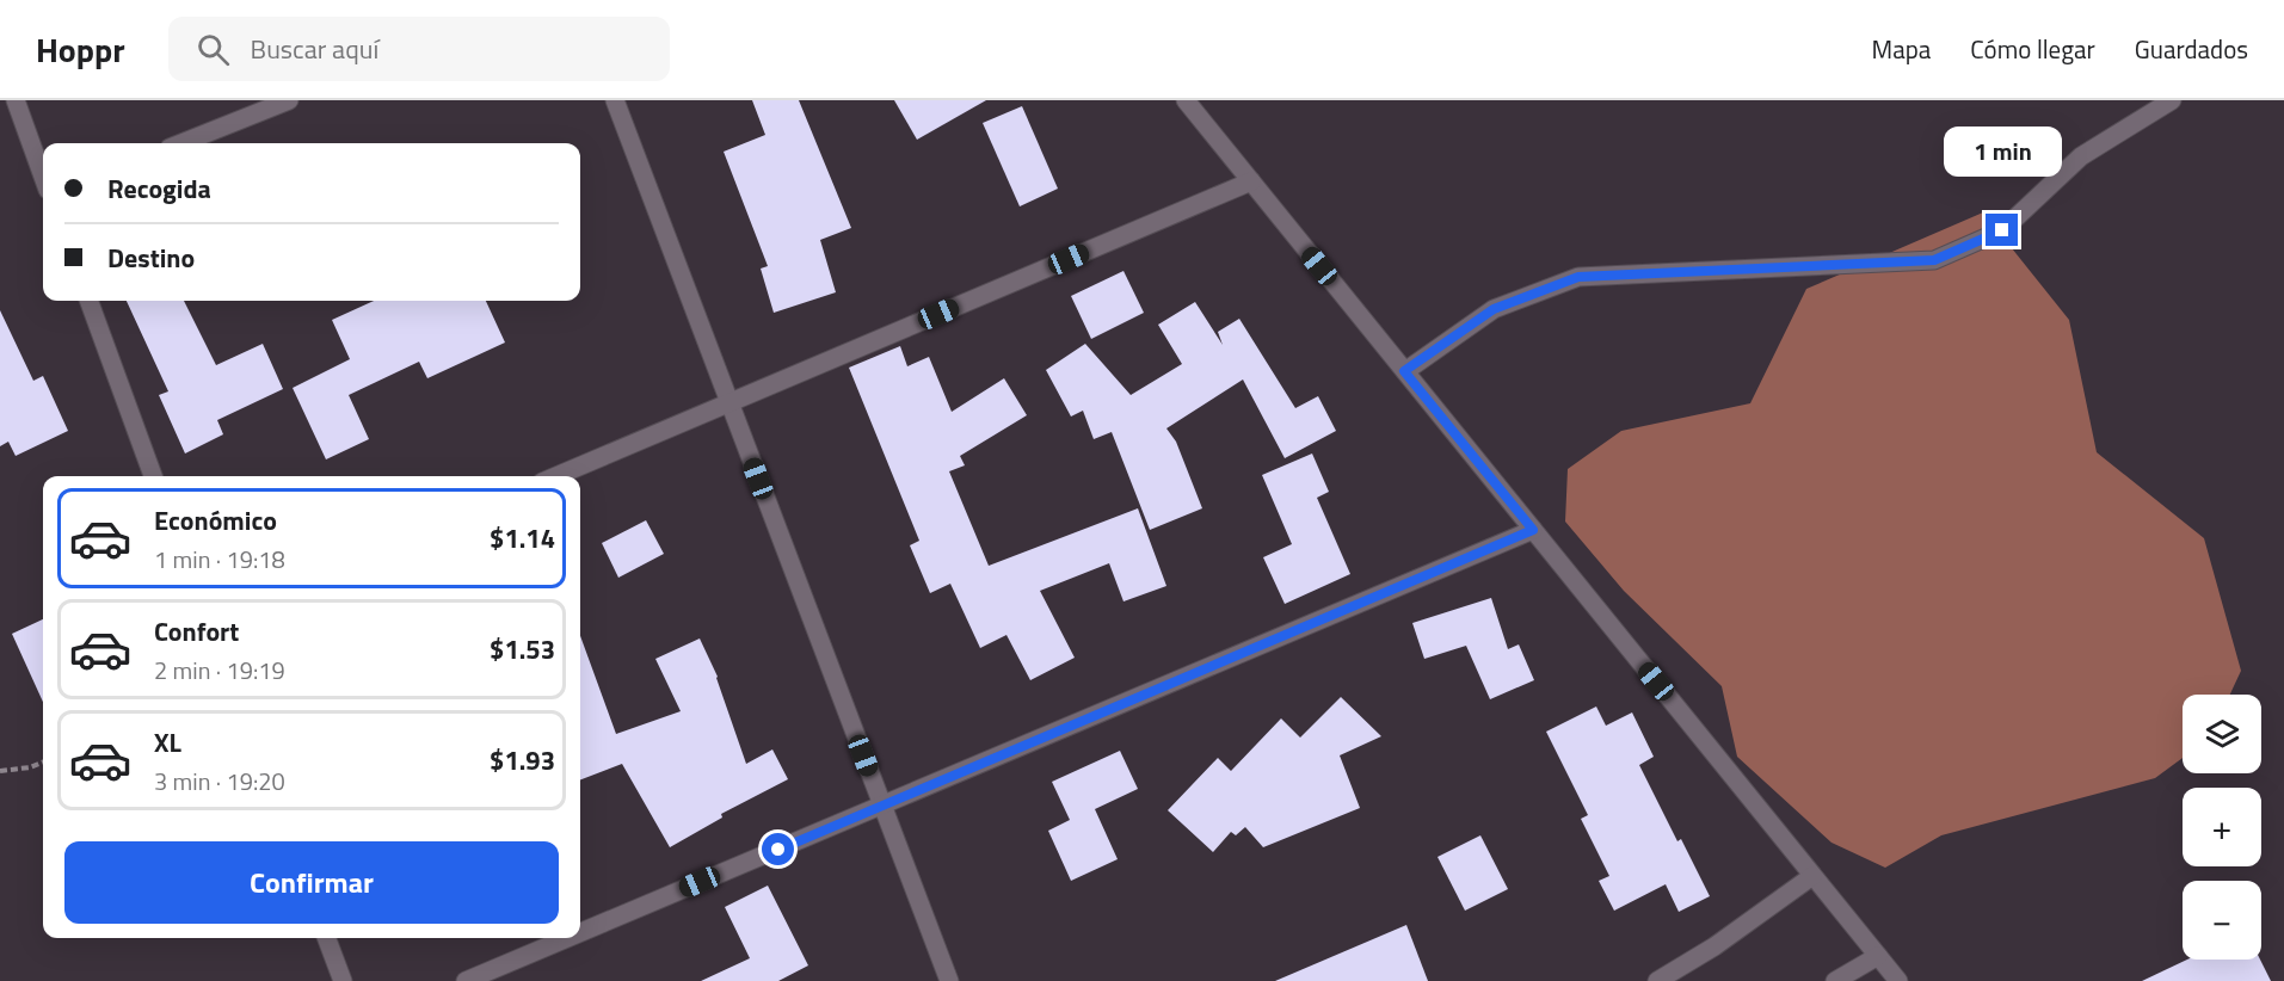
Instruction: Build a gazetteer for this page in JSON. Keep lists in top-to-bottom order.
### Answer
{
  "page": {
    "header": "Hoppr",
    "search": "Buscar aquí",
    "nav": ["Mapa", "Cómo llegar", "Guardados"],
    "bubble": "1 min",
    "banner": ["Recogida", "Destino"],
    "list": [
      {
        "name": "Económico",
        "note": "1 min · 19:18",
        "value": "$1.14"
      },
      {
        "name": "Confort",
        "note": "2 min · 19:19",
        "value": "$1.53"
      },
      {
        "name": "XL",
        "note": "3 min · 19:20",
        "value": "$1.93"
      }
    ],
    "map_buttons": ["+", "−"],
    "buttons": "Confirmar"
  }
}
